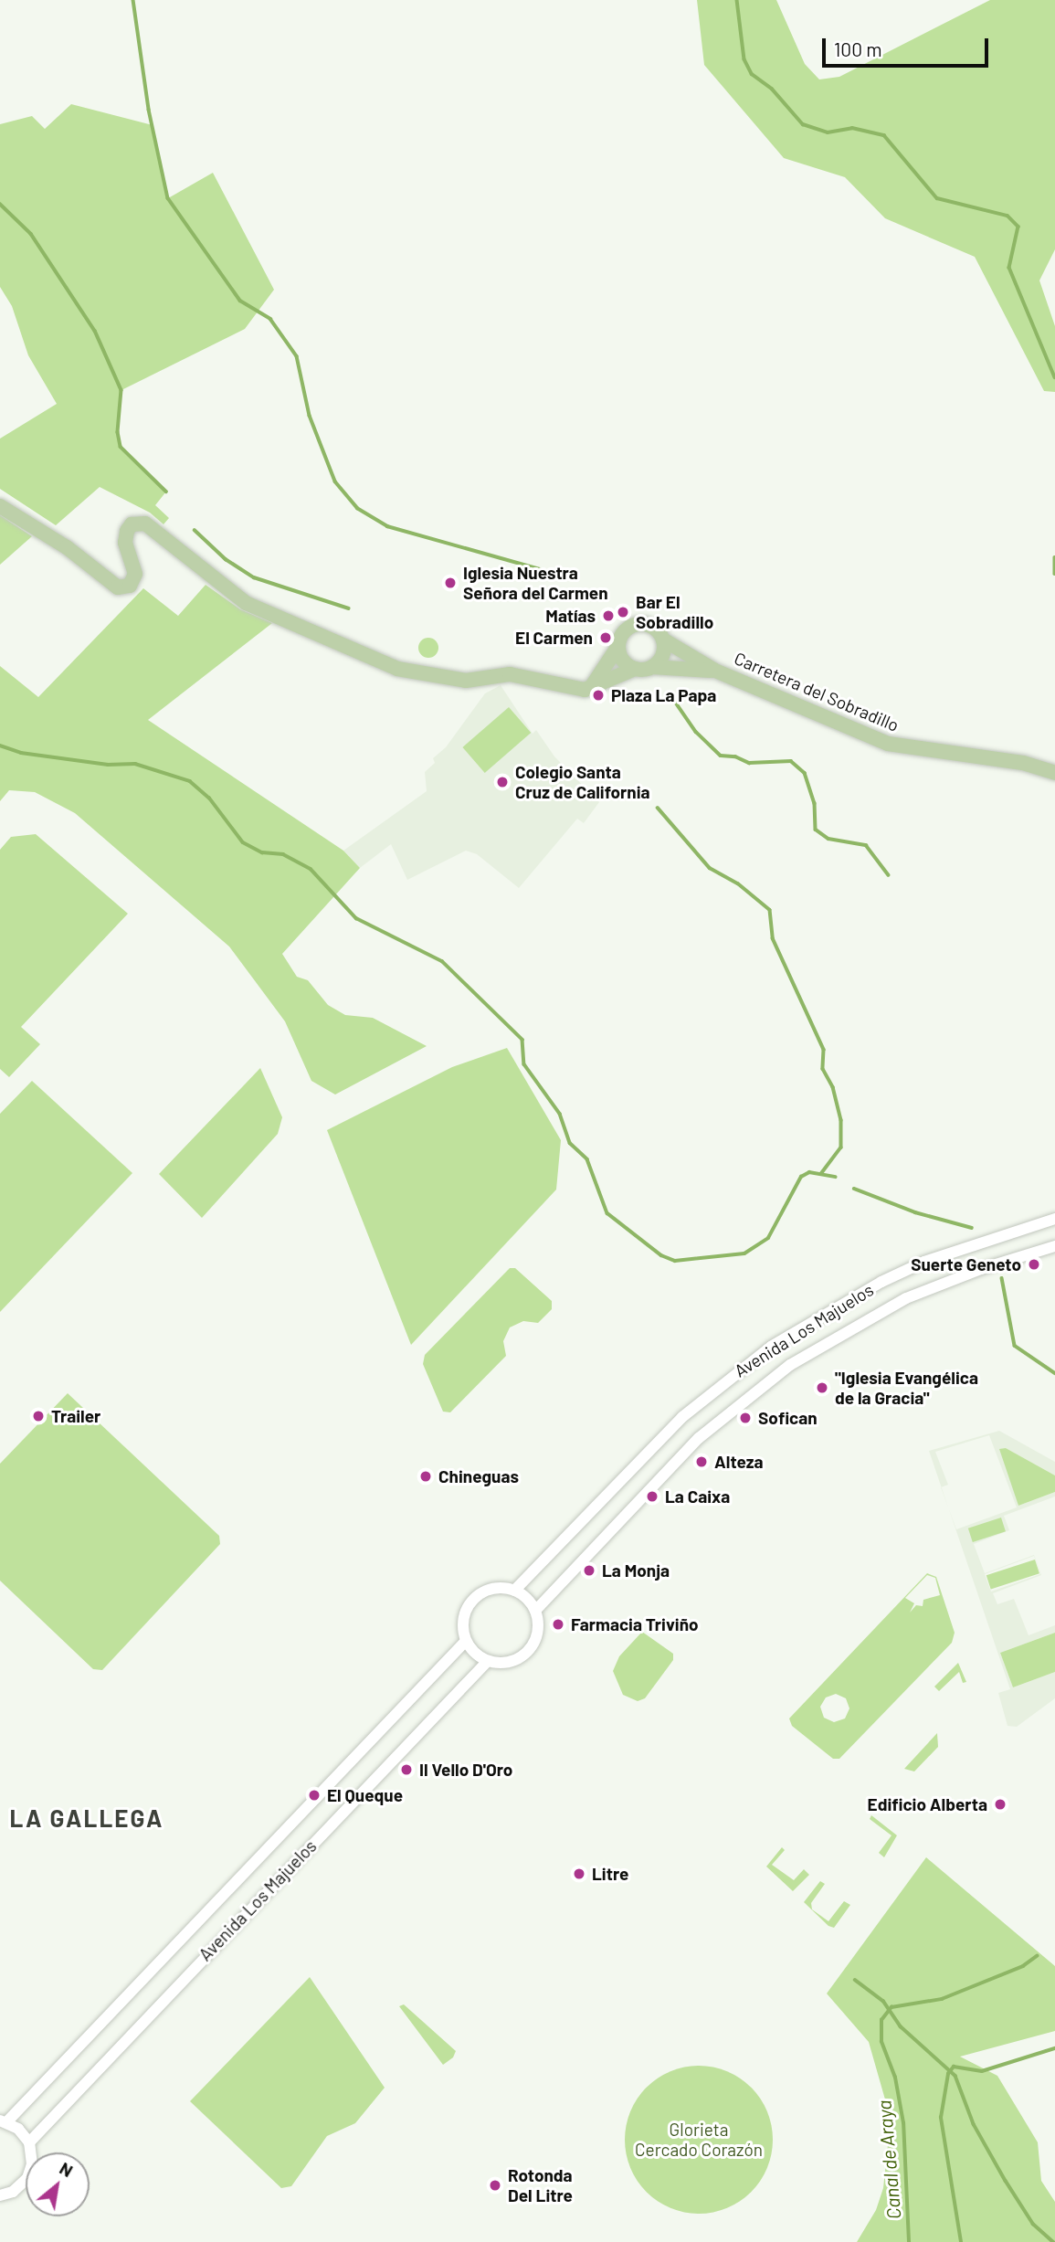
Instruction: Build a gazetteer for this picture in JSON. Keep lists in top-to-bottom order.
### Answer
{
  "streets": {
    "main road": ["Carretera del Sobradillo"],
    "street": ["Avenida Los Majuelos"]
  },
  "districts": ["LA GALLEGA"],
  "water": ["Canal de Araya"],
  "parks": ["Glorieta Cercado Corazón"],
  "places": [
    "Iglesia Nuestra Señora del Carmen",
    "Bar El Sobradillo",
    "Matías",
    "El Carmen",
    "Plaza La Papa",
    "Colegio Santa Cruz de California",
    "Suerte Geneto",
    "\"Iglesia Evangélica de la Gracia\"",
    "Trailer",
    "Sofican",
    "Alteza",
    "Chineguas",
    "La Caixa",
    "La Monja",
    "Farmacia Triviño",
    "Il Vello D'Oro",
    "El Queque",
    "Edificio Alberta",
    "Litre",
    "Rotonda Del Litre"
  ],
  "scale_bar": "100 m",
  "north": "top right"
}
